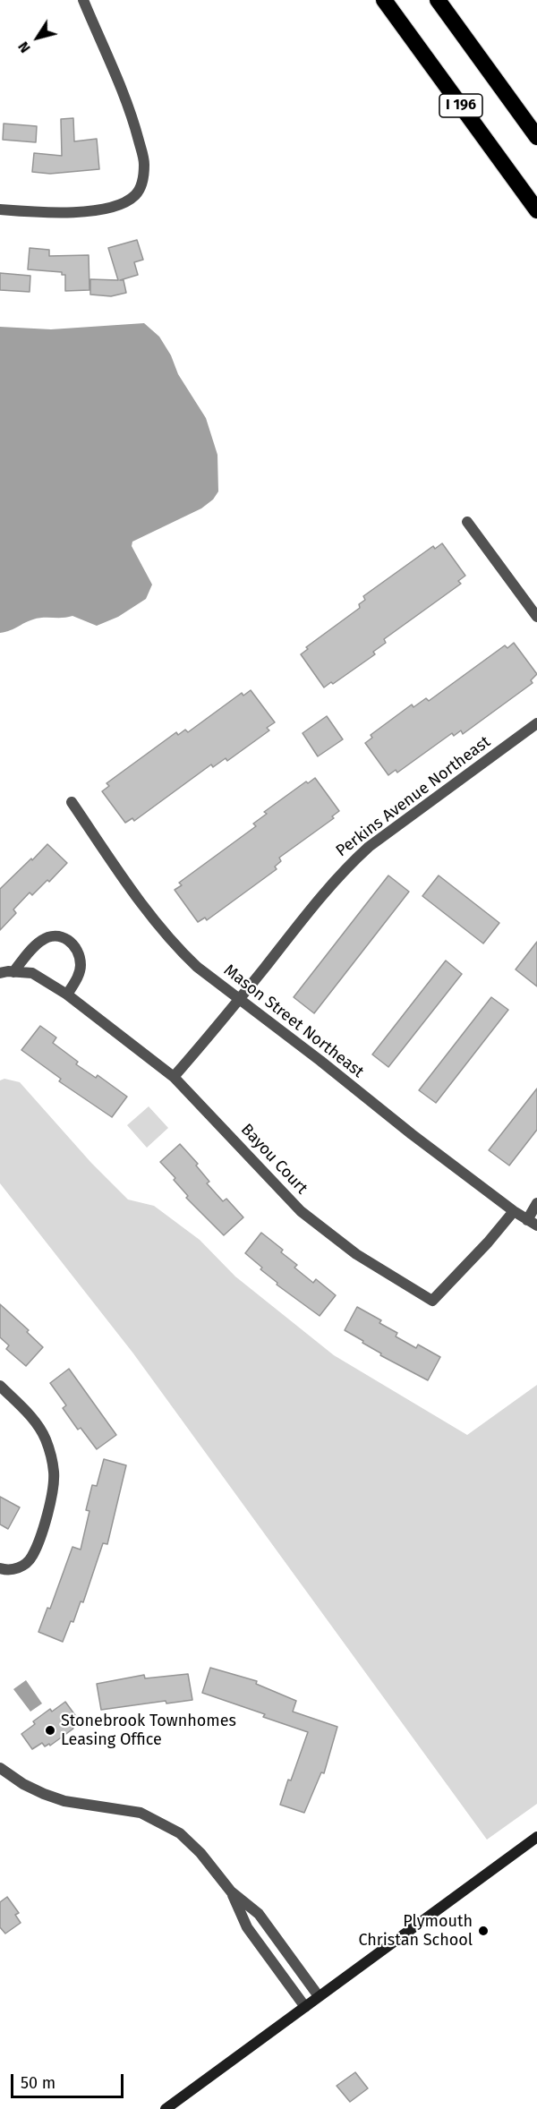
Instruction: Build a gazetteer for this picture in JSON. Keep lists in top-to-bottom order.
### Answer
{
  "streets": {
    "highway": ["I 196"],
    "street": ["Perkins Avenue Northeast", "Mason Street Northeast", "Bayou Court"]
  },
  "crossings": [
    ["Perkins Avenue Northeast", "Mason Street Northeast"],
    ["Perkins Avenue Northeast", "Bayou Court"],
    ["Mason Street Northeast", "Bayou Court"]
  ],
  "places": ["Stonebrook Townhomes Leasing Office", "Plymouth Christan School"],
  "scale_bar": "50 m",
  "north": "bottom left"
}
